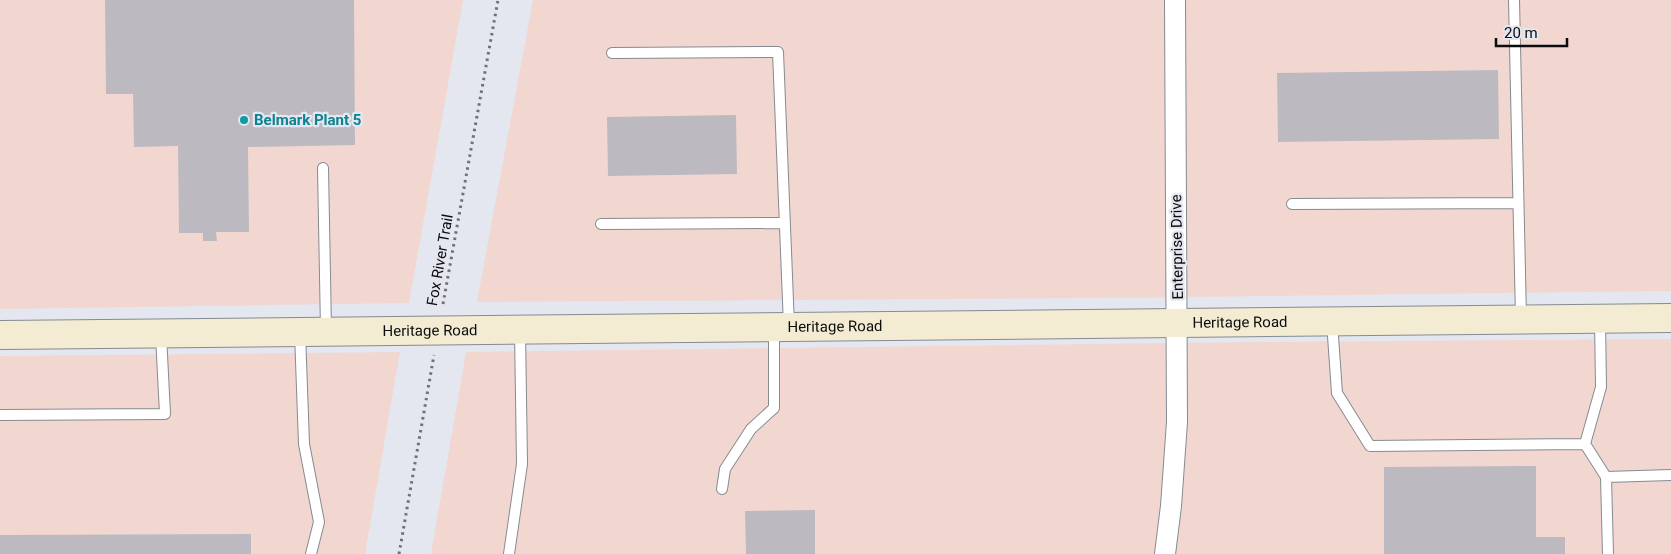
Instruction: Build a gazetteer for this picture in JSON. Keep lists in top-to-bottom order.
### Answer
{
  "streets": {
    "main road": ["Heritage Road"],
    "street": ["Enterprise Drive"],
    "path": ["Fox River Trail"]
  },
  "crossings": [
    ["Enterprise Drive", "Heritage Road"],
    ["Fox River Trail", "Heritage Road"]
  ],
  "places": ["Belmark Plant 5"],
  "scale_bar": "20 m"
}
